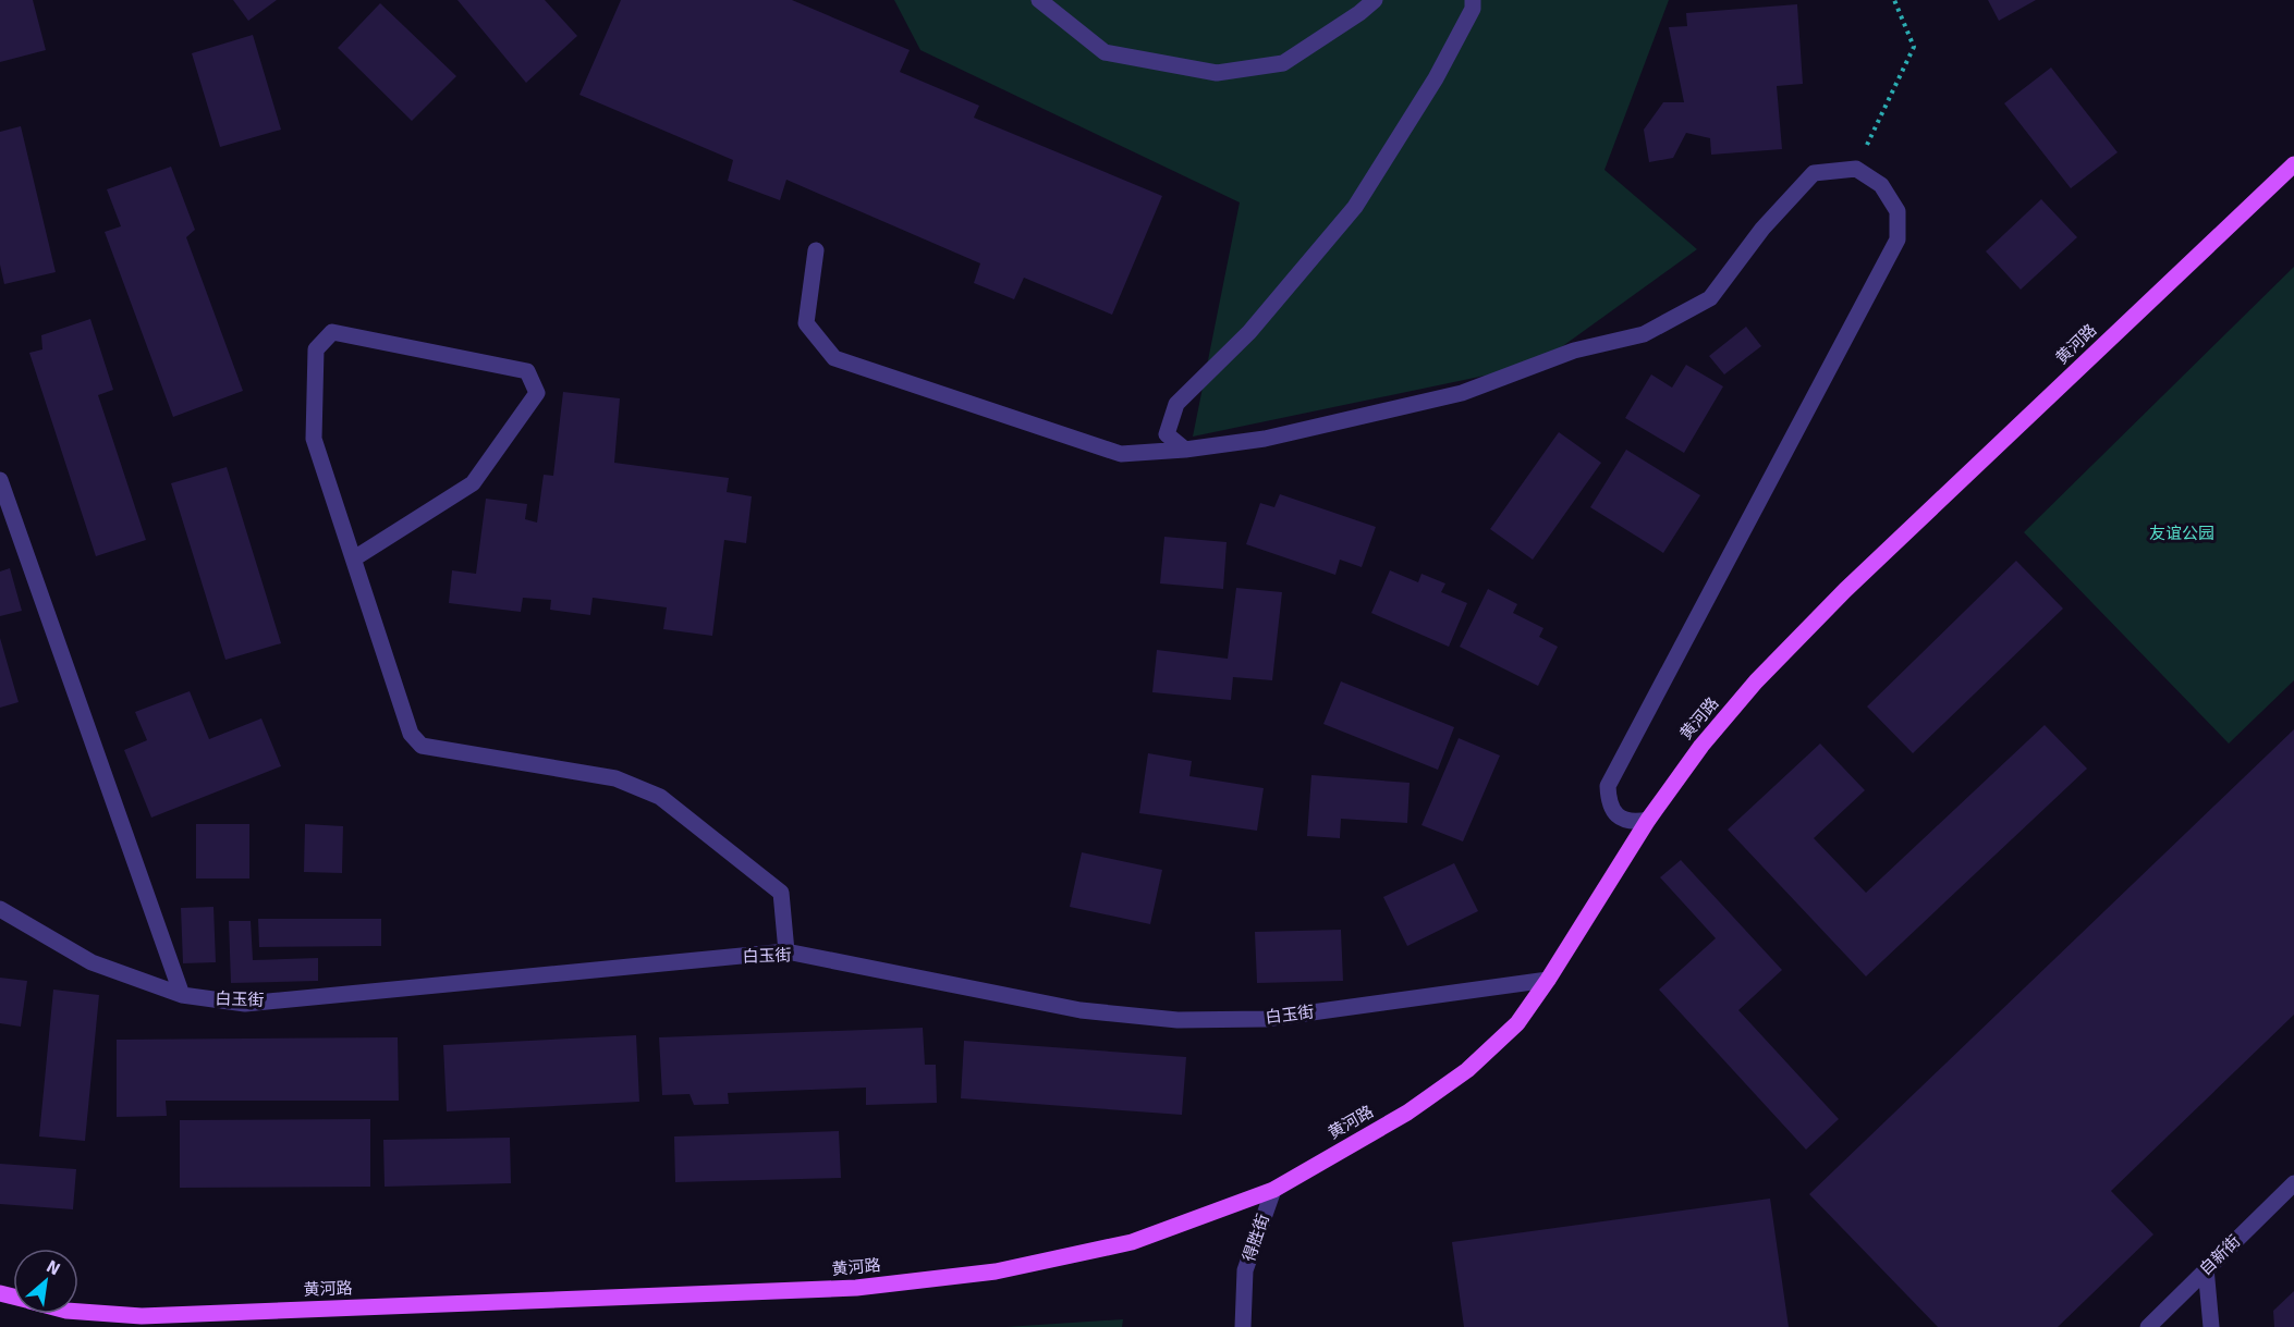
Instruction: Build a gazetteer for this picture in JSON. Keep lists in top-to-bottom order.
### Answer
{
  "streets": {
    "main road": ["黄河路"],
    "street": ["白玉街", "得胜街", "自新街"]
  },
  "crossings": [
    ["黄河路", "白玉街"],
    ["黄河路", "得胜街"]
  ],
  "parks": ["友谊公园"],
  "north": "top right"
}
